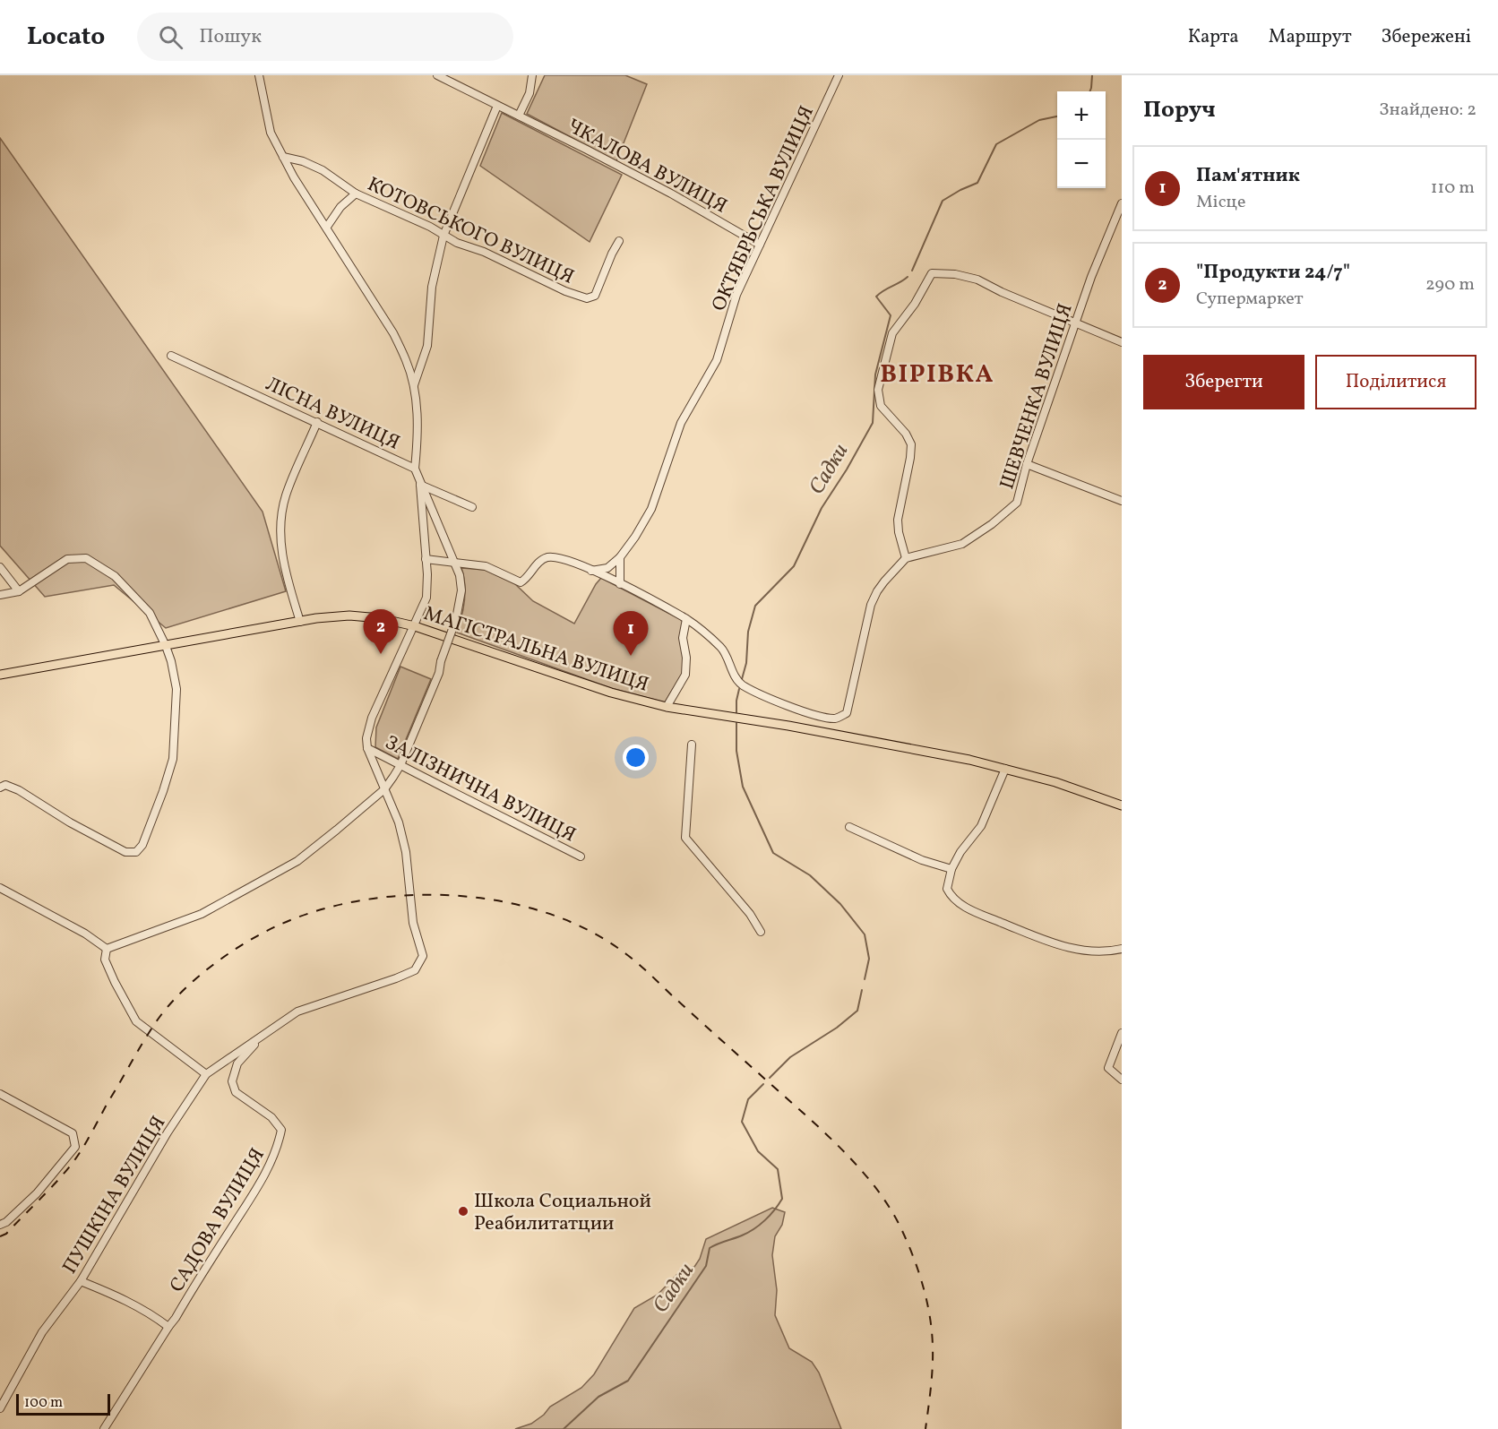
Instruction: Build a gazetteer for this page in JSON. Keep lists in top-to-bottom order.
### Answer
{
  "streets": {
    "main road": ["МАГІСТРАЛЬНА ВУЛИЦЯ"],
    "street": [
      "ЧКАЛОВА ВУЛИЦЯ",
      "ОКТЯБРЬСЬКА ВУЛИЦЯ",
      "КОТОВСЬКОГО ВУЛИЦЯ",
      "ШЕВЧЕНКА ВУЛИЦЯ",
      "ЛІСНА ВУЛИЦЯ",
      "ЗАЛІЗНИЧНА ВУЛИЦЯ",
      "ПУШКІНА ВУЛИЦЯ",
      "САДОВА ВУЛИЦЯ"
    ]
  },
  "crossings": [
    ["ЧКАЛОВА ВУЛИЦЯ", "ОКТЯБРЬСЬКА ВУЛИЦЯ"],
    ["ЗАЛІЗНИЧНА ВУЛИЦЯ", "ПУШКІНА ВУЛИЦЯ"],
    ["ПУШКІНА ВУЛИЦЯ", "САДОВА ВУЛИЦЯ"]
  ],
  "districts": ["ВІРІВКА"],
  "water": ["Садки"],
  "places": ["Школа Социальной Реабилитатции"],
  "scale_bar": "100 m",
  "page": {
    "header": "Locato",
    "search": "Пошук",
    "nav": ["Карта", "Маршрут", "Збережені"],
    "heading": ["Поруч", "Знайдено: 2"],
    "map_buttons": ["+", "−"],
    "list": [
      {
        "mark": "1",
        "name": "Пам'ятник",
        "note": "Місце",
        "value": "110 m"
      },
      {
        "mark": "2",
        "name": "\"Продукти 24/7\"",
        "note": "Супермаркет",
        "value": "290 m"
      }
    ],
    "buttons": ["Зберегти", "Поділитися"],
    "pins": ["2", "1"],
    "scale": "100 m"
  }
}
